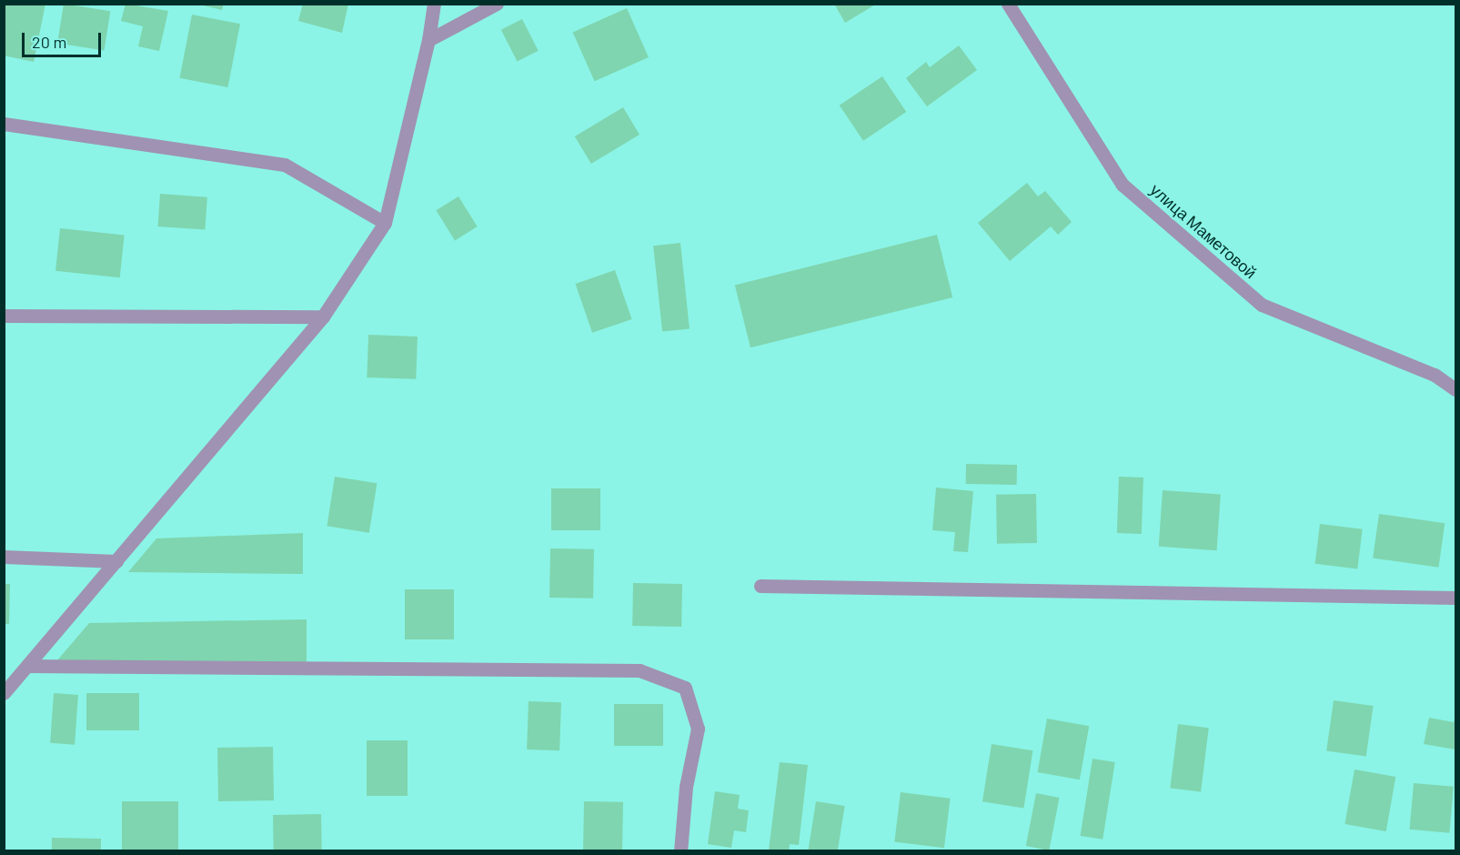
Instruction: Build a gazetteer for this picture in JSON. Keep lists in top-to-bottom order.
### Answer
{
  "streets": {
    "street": ["улица Маметовой"]
  },
  "scale_bar": "20 m"
}
